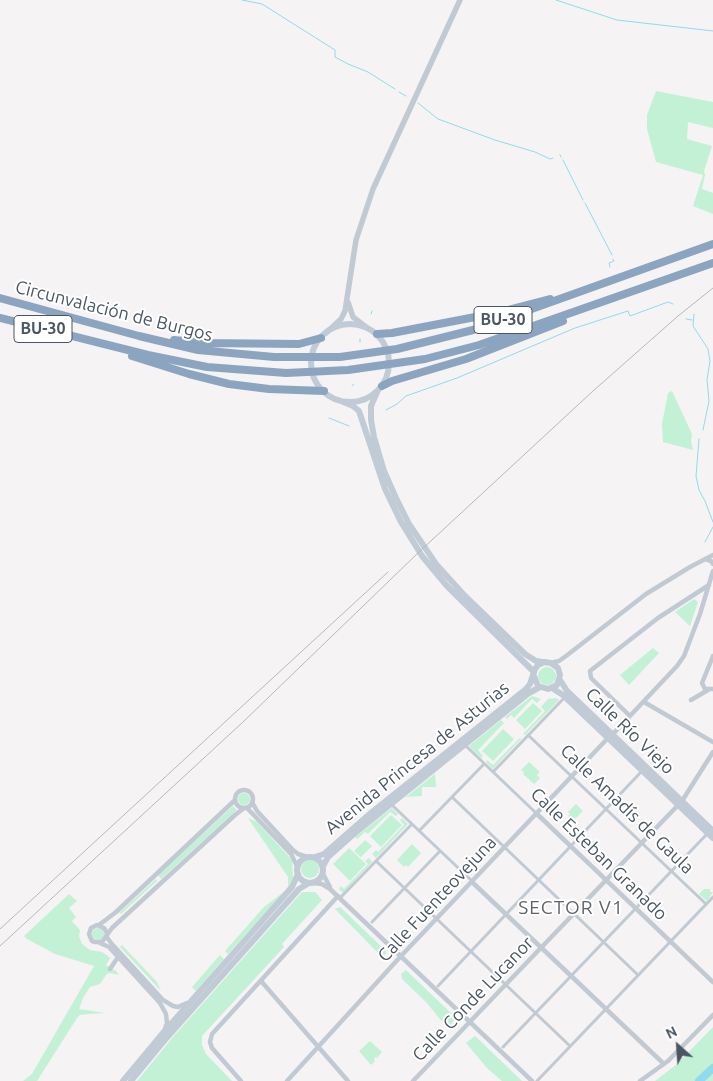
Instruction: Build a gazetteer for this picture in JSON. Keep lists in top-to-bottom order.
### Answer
{
  "streets": {
    "highway": ["Circunvalación de Burgos", "BU-30"],
    "main road": ["Calle Río Viejo", "Avenida Princesa de Asturias"],
    "street": [
      "Calle Amadís de Gaula",
      "Calle Esteban Granado",
      "Calle Fuenteovejuna",
      "Calle Conde Lucanor"
    ]
  },
  "crossings": [
    ["Calle Río Viejo", "Avenida Princesa de Asturias"],
    ["Calle Río Viejo", "Calle Fuenteovejuna"],
    ["Calle Río Viejo", "Calle Conde Lucanor"],
    ["Calle Amadís de Gaula", "Calle Fuenteovejuna"],
    ["Calle Amadís de Gaula", "Calle Conde Lucanor"],
    ["Calle Esteban Granado", "Calle Fuenteovejuna"],
    ["Calle Esteban Granado", "Calle Conde Lucanor"]
  ],
  "districts": ["SECTOR V1"],
  "north": "top left"
}
